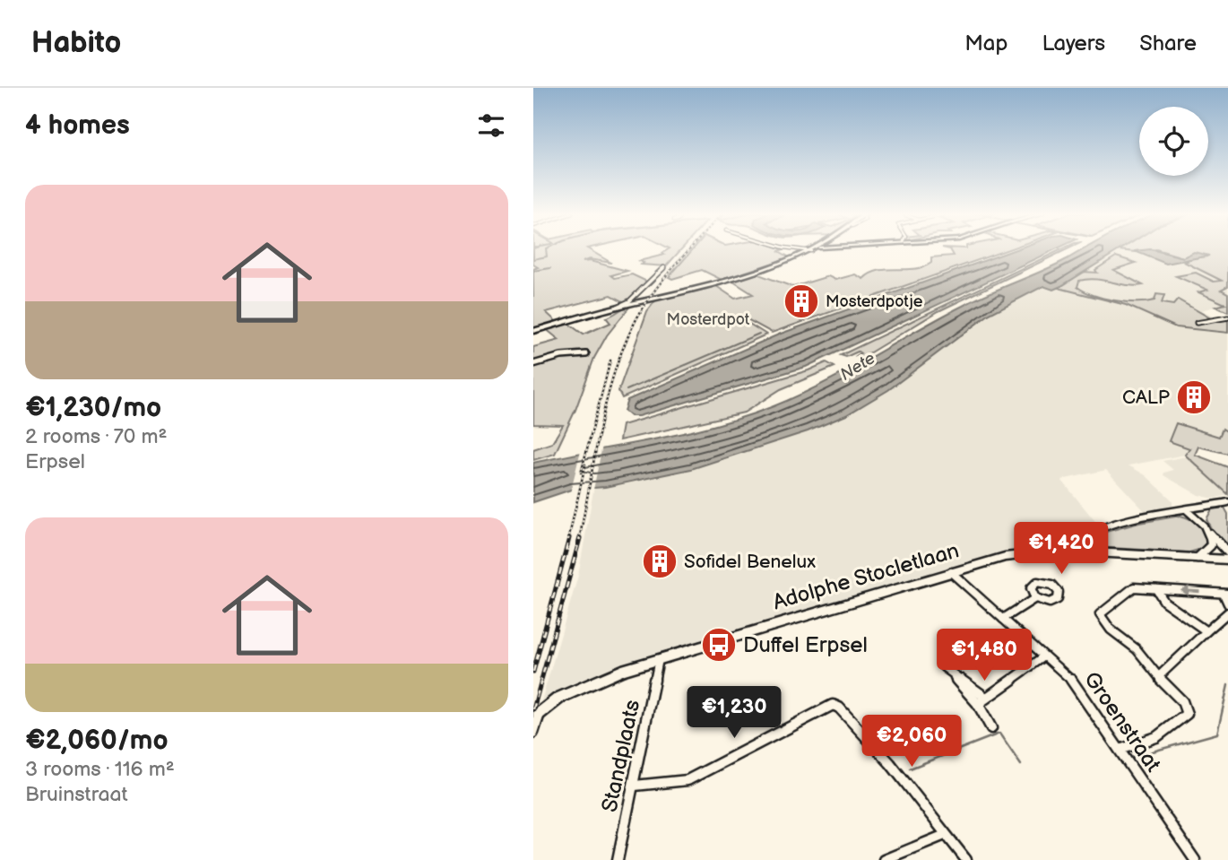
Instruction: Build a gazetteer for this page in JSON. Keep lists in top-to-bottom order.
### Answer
{
  "streets": {
    "street": ["Adolphe Stocletlaan", "Groenstraat", "Standplaats"]
  },
  "crossings": [
    ["Adolphe Stocletlaan", "Groenstraat"],
    ["Adolphe Stocletlaan", "Standplaats"]
  ],
  "water": ["Nete"],
  "parks": ["Mosterdpot"],
  "places": {
    "building": ["Mosterdpotje", "CALP", "Sofidel Benelux"],
    "bus stop": ["Duffel Erpsel"]
  },
  "page": {
    "header": "Habito",
    "nav": ["Map", "Layers", "Share"],
    "heading": "4 homes",
    "list": [
      {
        "name": "€1,230/mo",
        "note": "2 rooms · 70 m² · Erpsel"
      },
      {
        "name": "€2,060/mo",
        "note": "3 rooms · 116 m² · Bruinstraat"
      }
    ],
    "price": [
      "€1,420",
      "€1,480",
      "€1,230",
      "€2,060"
    ]
  }
}
